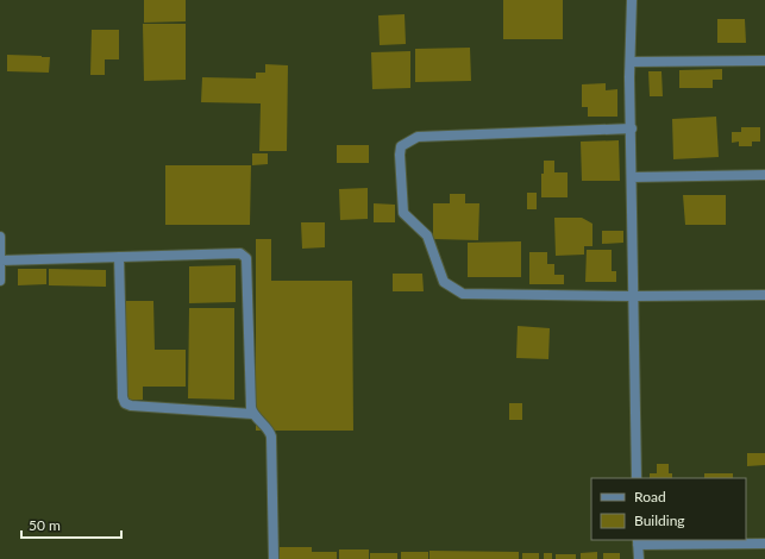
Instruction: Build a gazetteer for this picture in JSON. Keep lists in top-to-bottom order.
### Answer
{
  "legend": ["Road", "Building"],
  "scale_bar": "50 m"
}
